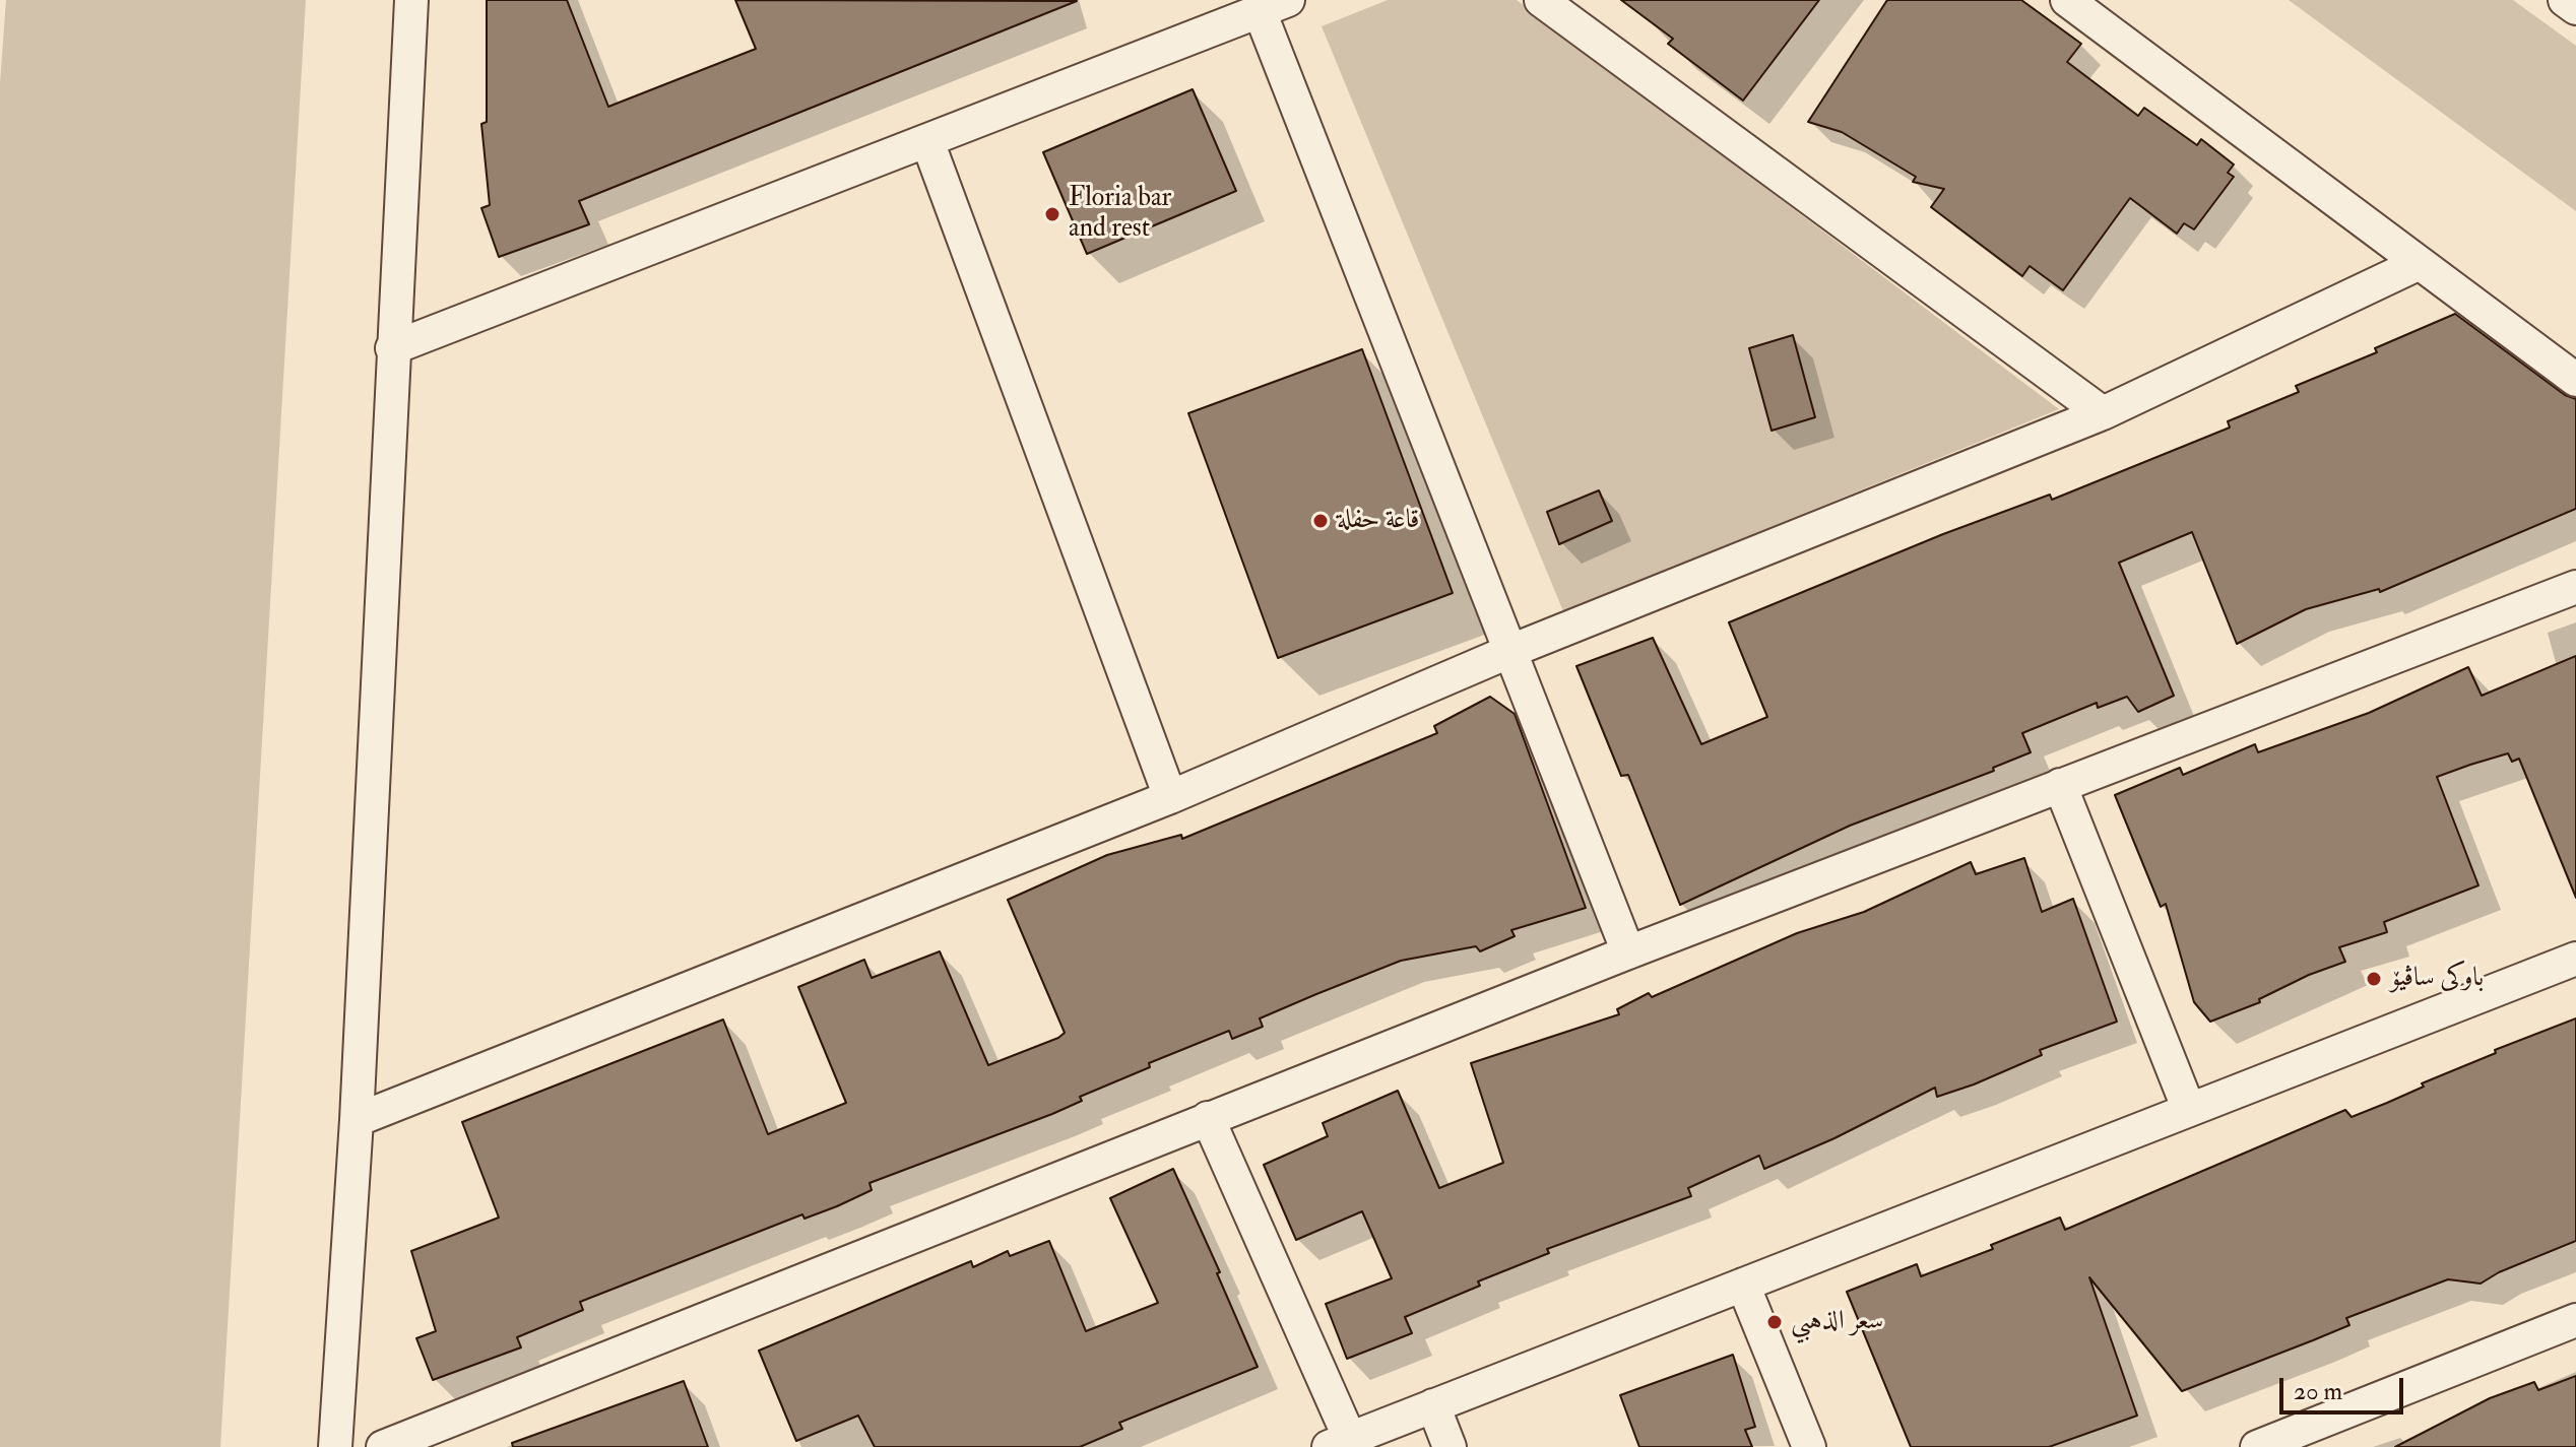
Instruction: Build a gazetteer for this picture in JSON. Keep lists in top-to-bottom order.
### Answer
{
  "places": [
    "Floria bar and rest",
    "قاعة حفلة",
    "باوکی ساڤیۆ",
    "سعر الذهبي"
  ],
  "scale_bar": "20 m"
}
